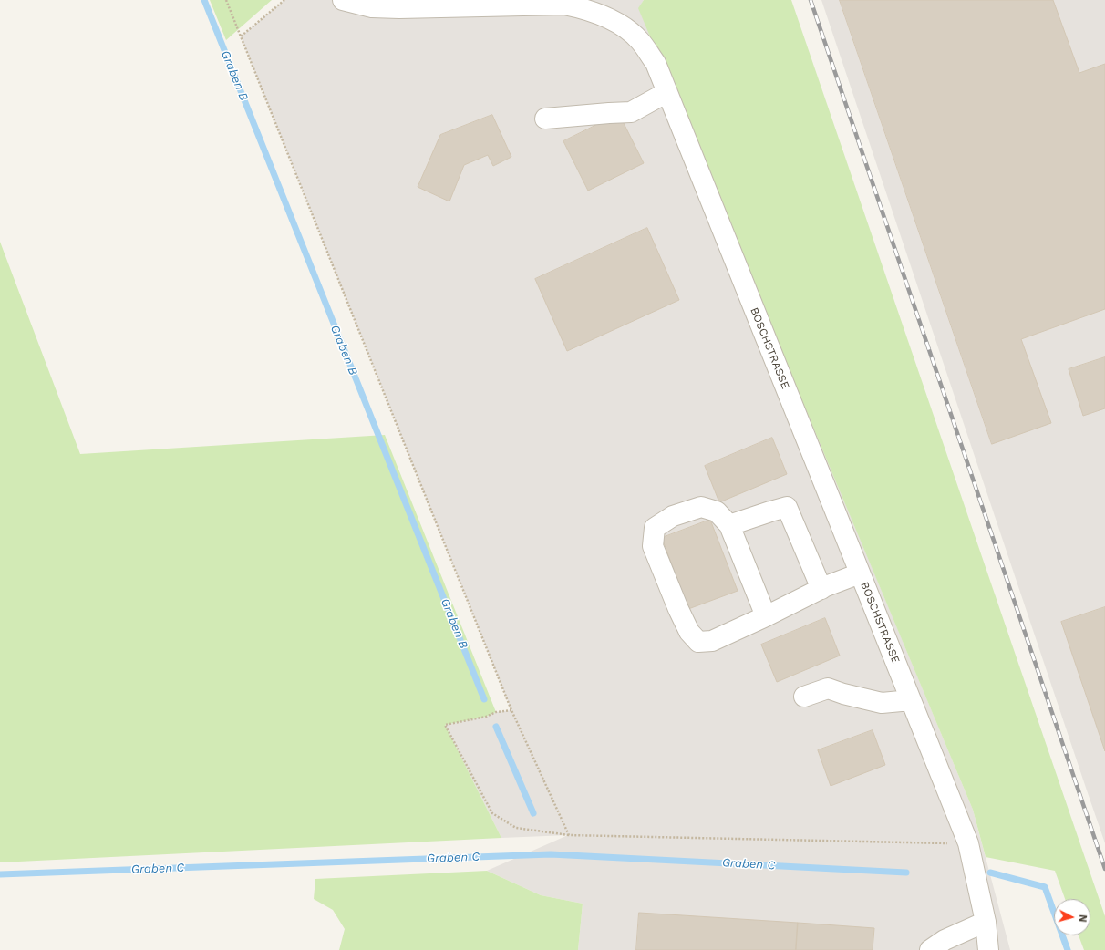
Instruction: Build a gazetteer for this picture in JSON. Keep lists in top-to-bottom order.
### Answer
{
  "streets": {
    "street": ["BOSCHSTRASSE"]
  },
  "water": ["Graben B", "Graben C"],
  "north": "right"
}
